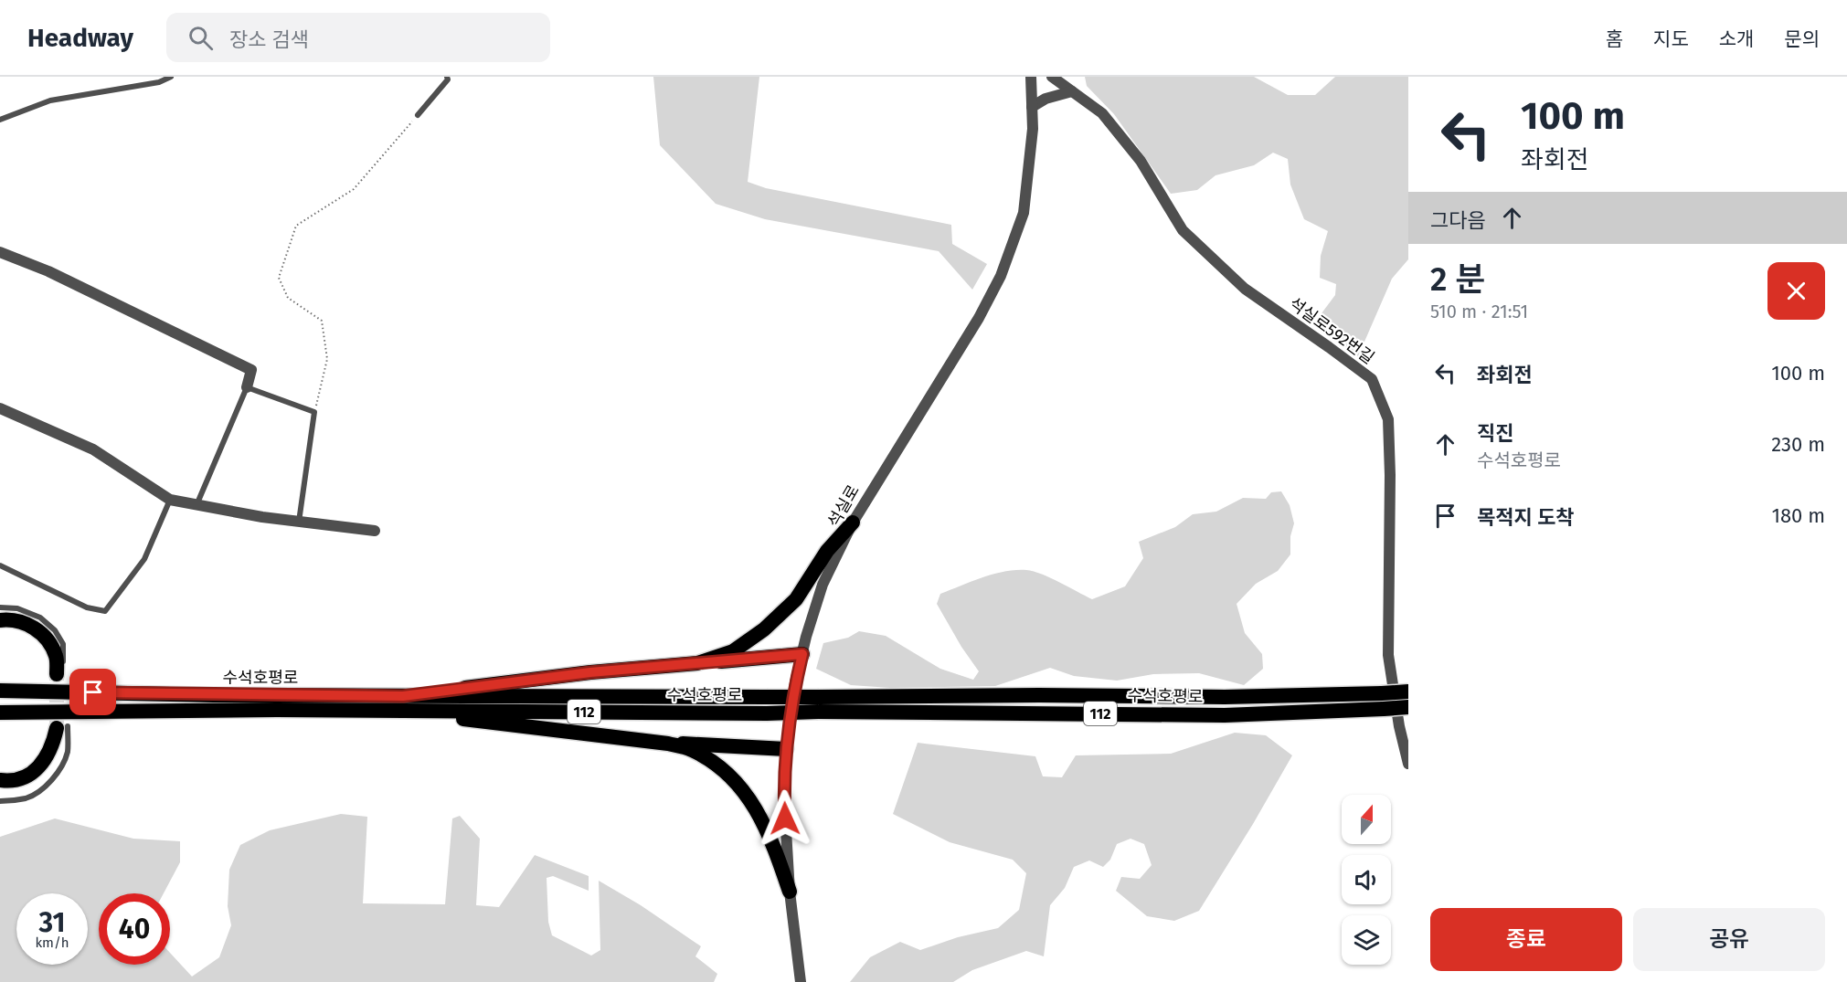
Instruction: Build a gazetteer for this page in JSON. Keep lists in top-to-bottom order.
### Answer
{
  "streets": {
    "highway": ["수석호평로", "112"],
    "street": ["석실로592번길", "석실로"]
  },
  "north": "top",
  "page": {
    "header": "Headway",
    "search": "장소 검색",
    "nav": [
      "홈",
      "지도",
      "소개",
      "문의"
    ],
    "turn": ["100 m", "좌회전"],
    "then": "그다음",
    "heading": ["2 분", "510 m · 21:51"],
    "list": [
      {
        "name": "좌회전",
        "value": "100 m"
      },
      {
        "name": "직진",
        "note": "수석호평로",
        "value": "230 m"
      },
      {
        "name": "목적지 도착",
        "value": "180 m"
      }
    ],
    "speed": "31 km/h",
    "limit": "40",
    "buttons": ["종료", "공유"]
  }
}
